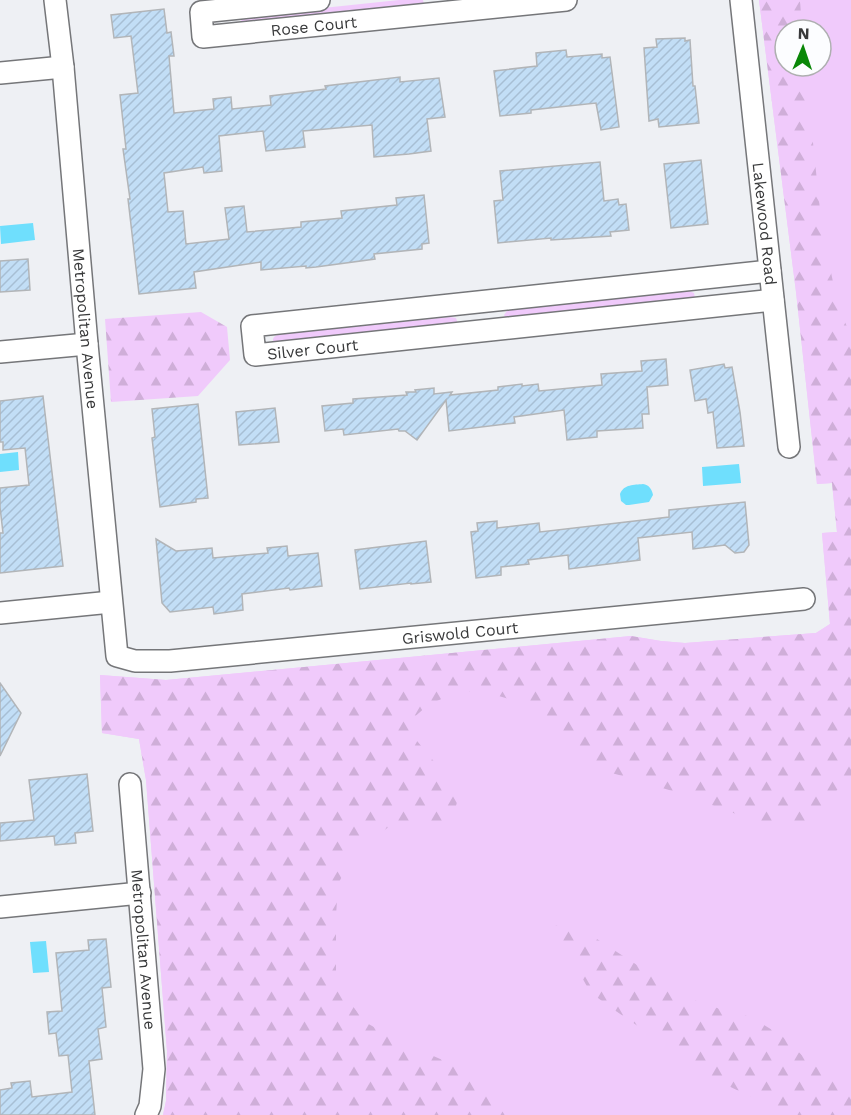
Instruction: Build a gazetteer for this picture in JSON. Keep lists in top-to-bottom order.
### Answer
{
  "streets": {
    "street": [
      "Rose Court",
      "Lakewood Road",
      "Metropolitan Avenue",
      "Silver Court",
      "Griswold Court"
    ]
  },
  "crossings": [
    ["Lakewood Road", "Silver Court"],
    ["Metropolitan Avenue", "Griswold Court"]
  ],
  "north": "top"
}
